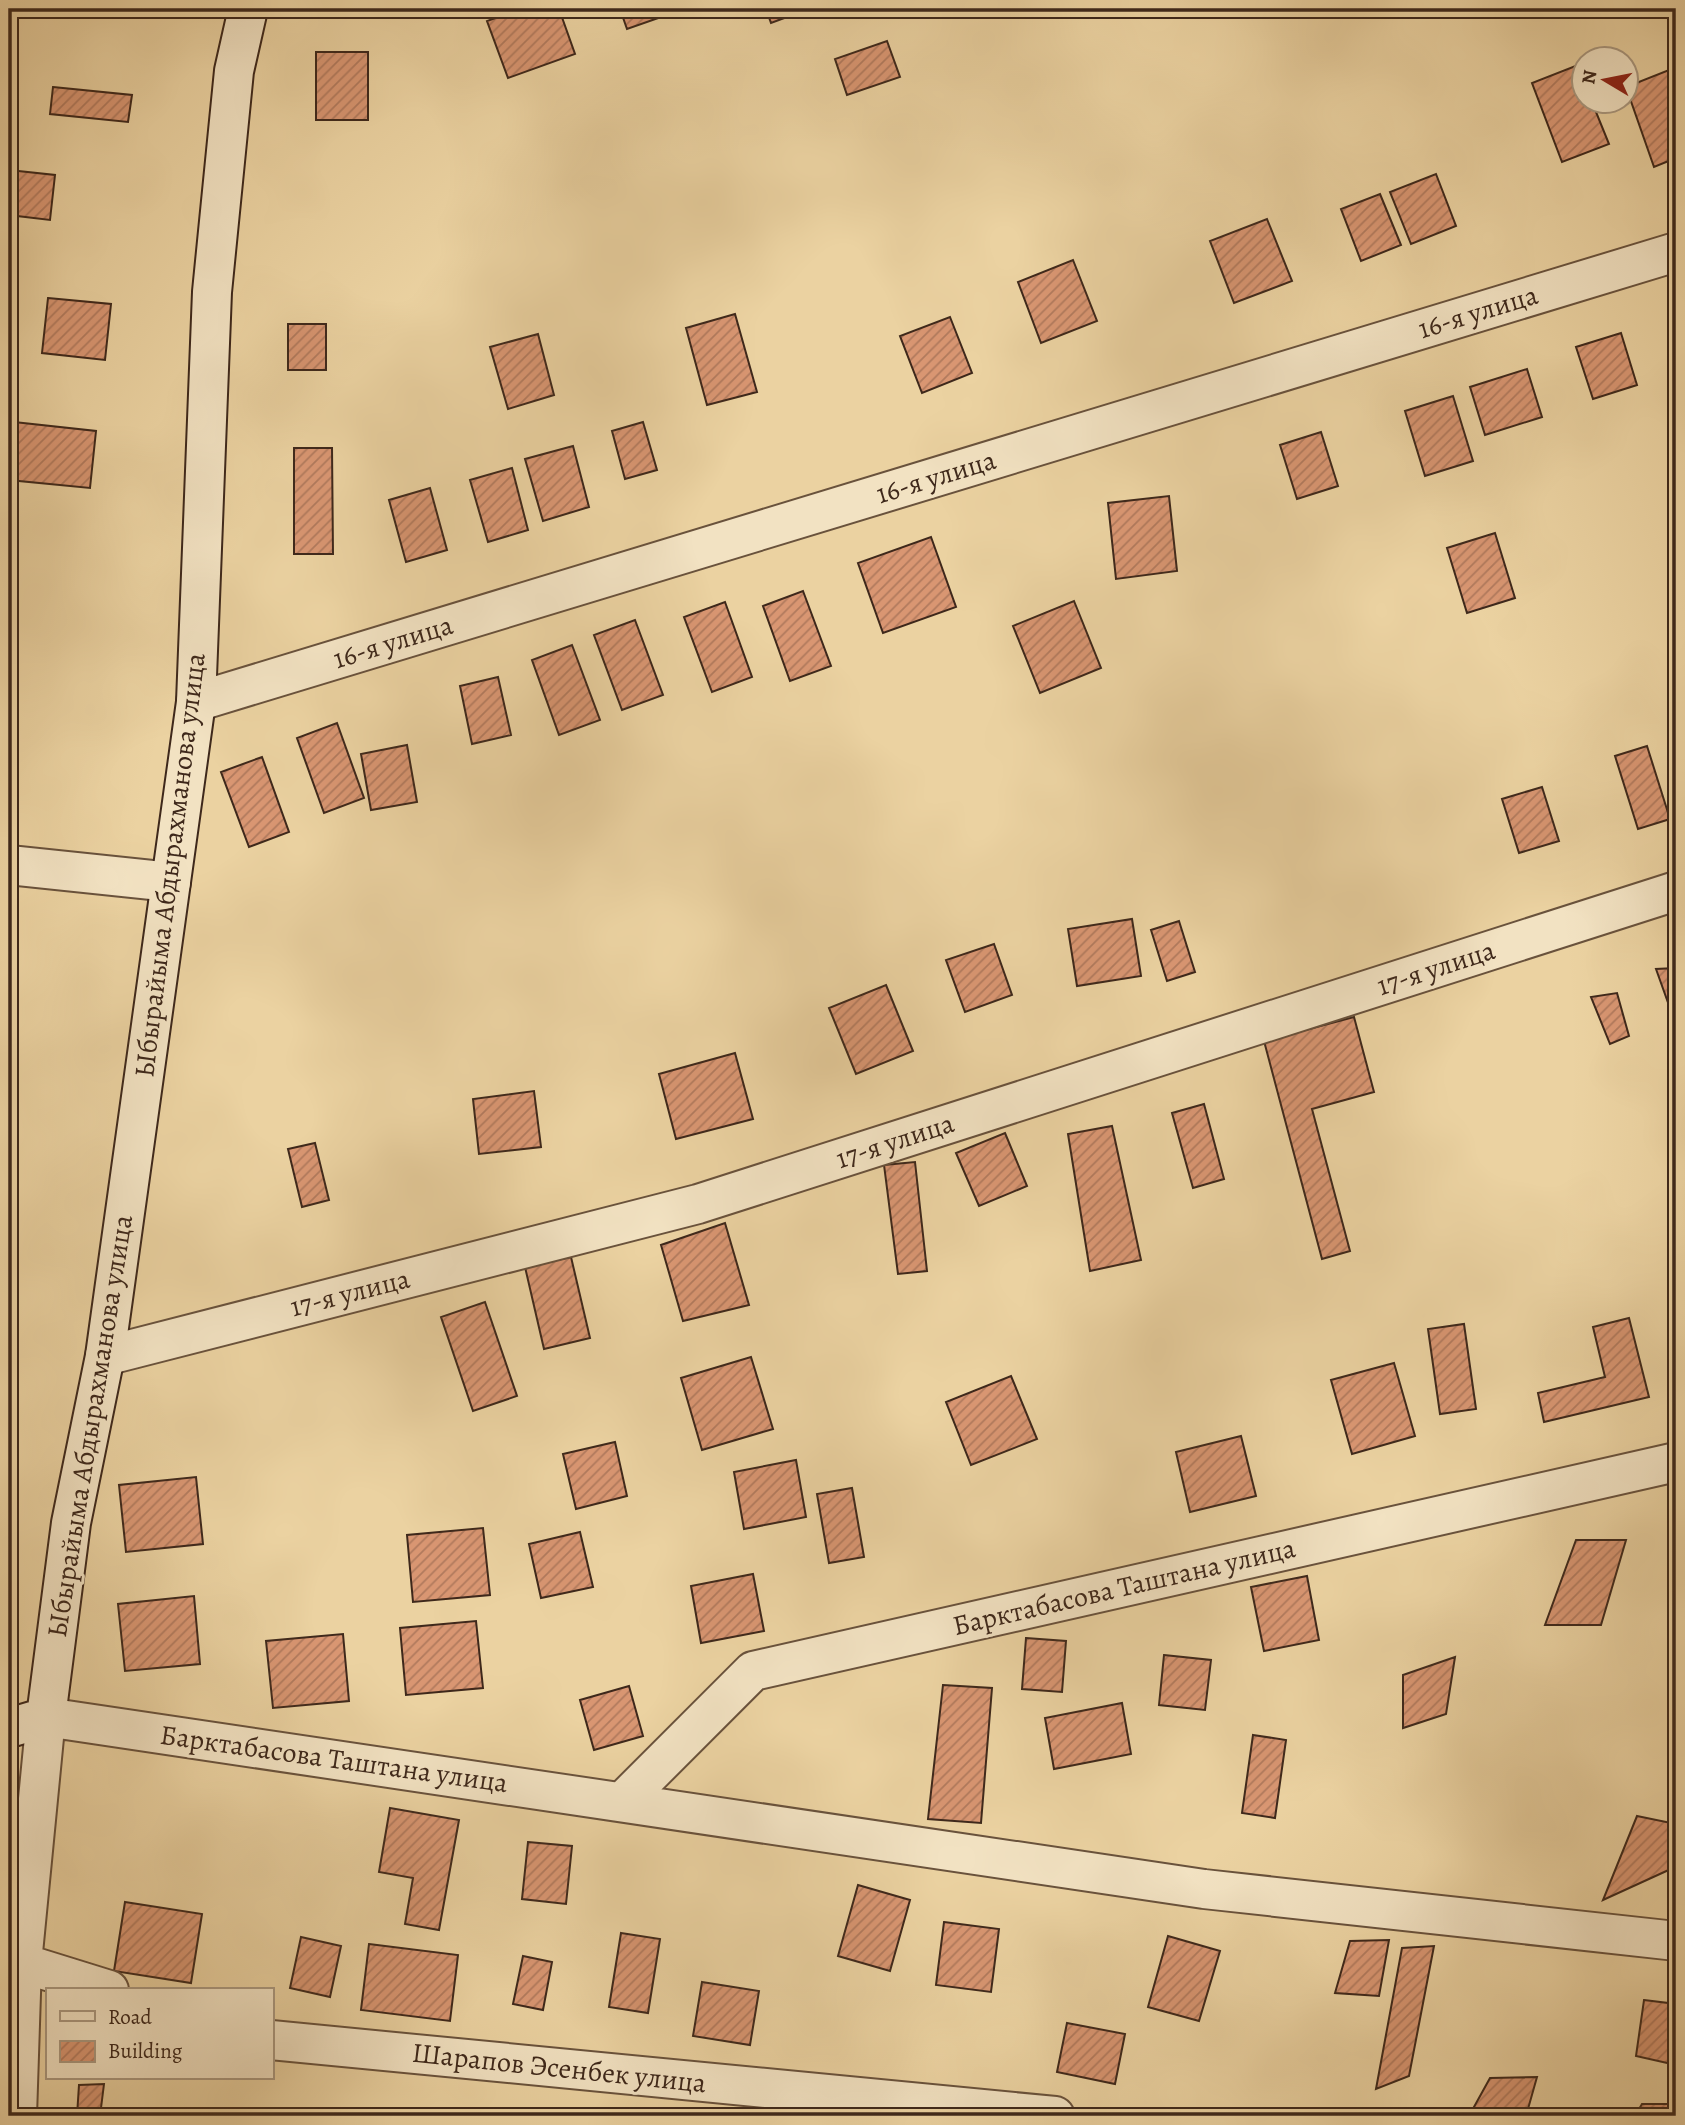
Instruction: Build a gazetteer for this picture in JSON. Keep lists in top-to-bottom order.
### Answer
{
  "streets": {
    "street": [
      "16-я улица",
      "Ыбырайыма Абдырахманова улица",
      "17-я улица",
      "Барктабасова Таштана улица",
      "Шарапов Эсенбек улица"
    ]
  },
  "crossings": [
    ["16-я улица", "Ыбырайыма Абдырахманова улица"],
    ["Ыбырайыма Абдырахманова улица", "17-я улица"],
    ["Ыбырайыма Абдырахманова улица", "Барктабасова Таштана улица"]
  ],
  "legend": ["Road", "Building"],
  "north": "left"
}
